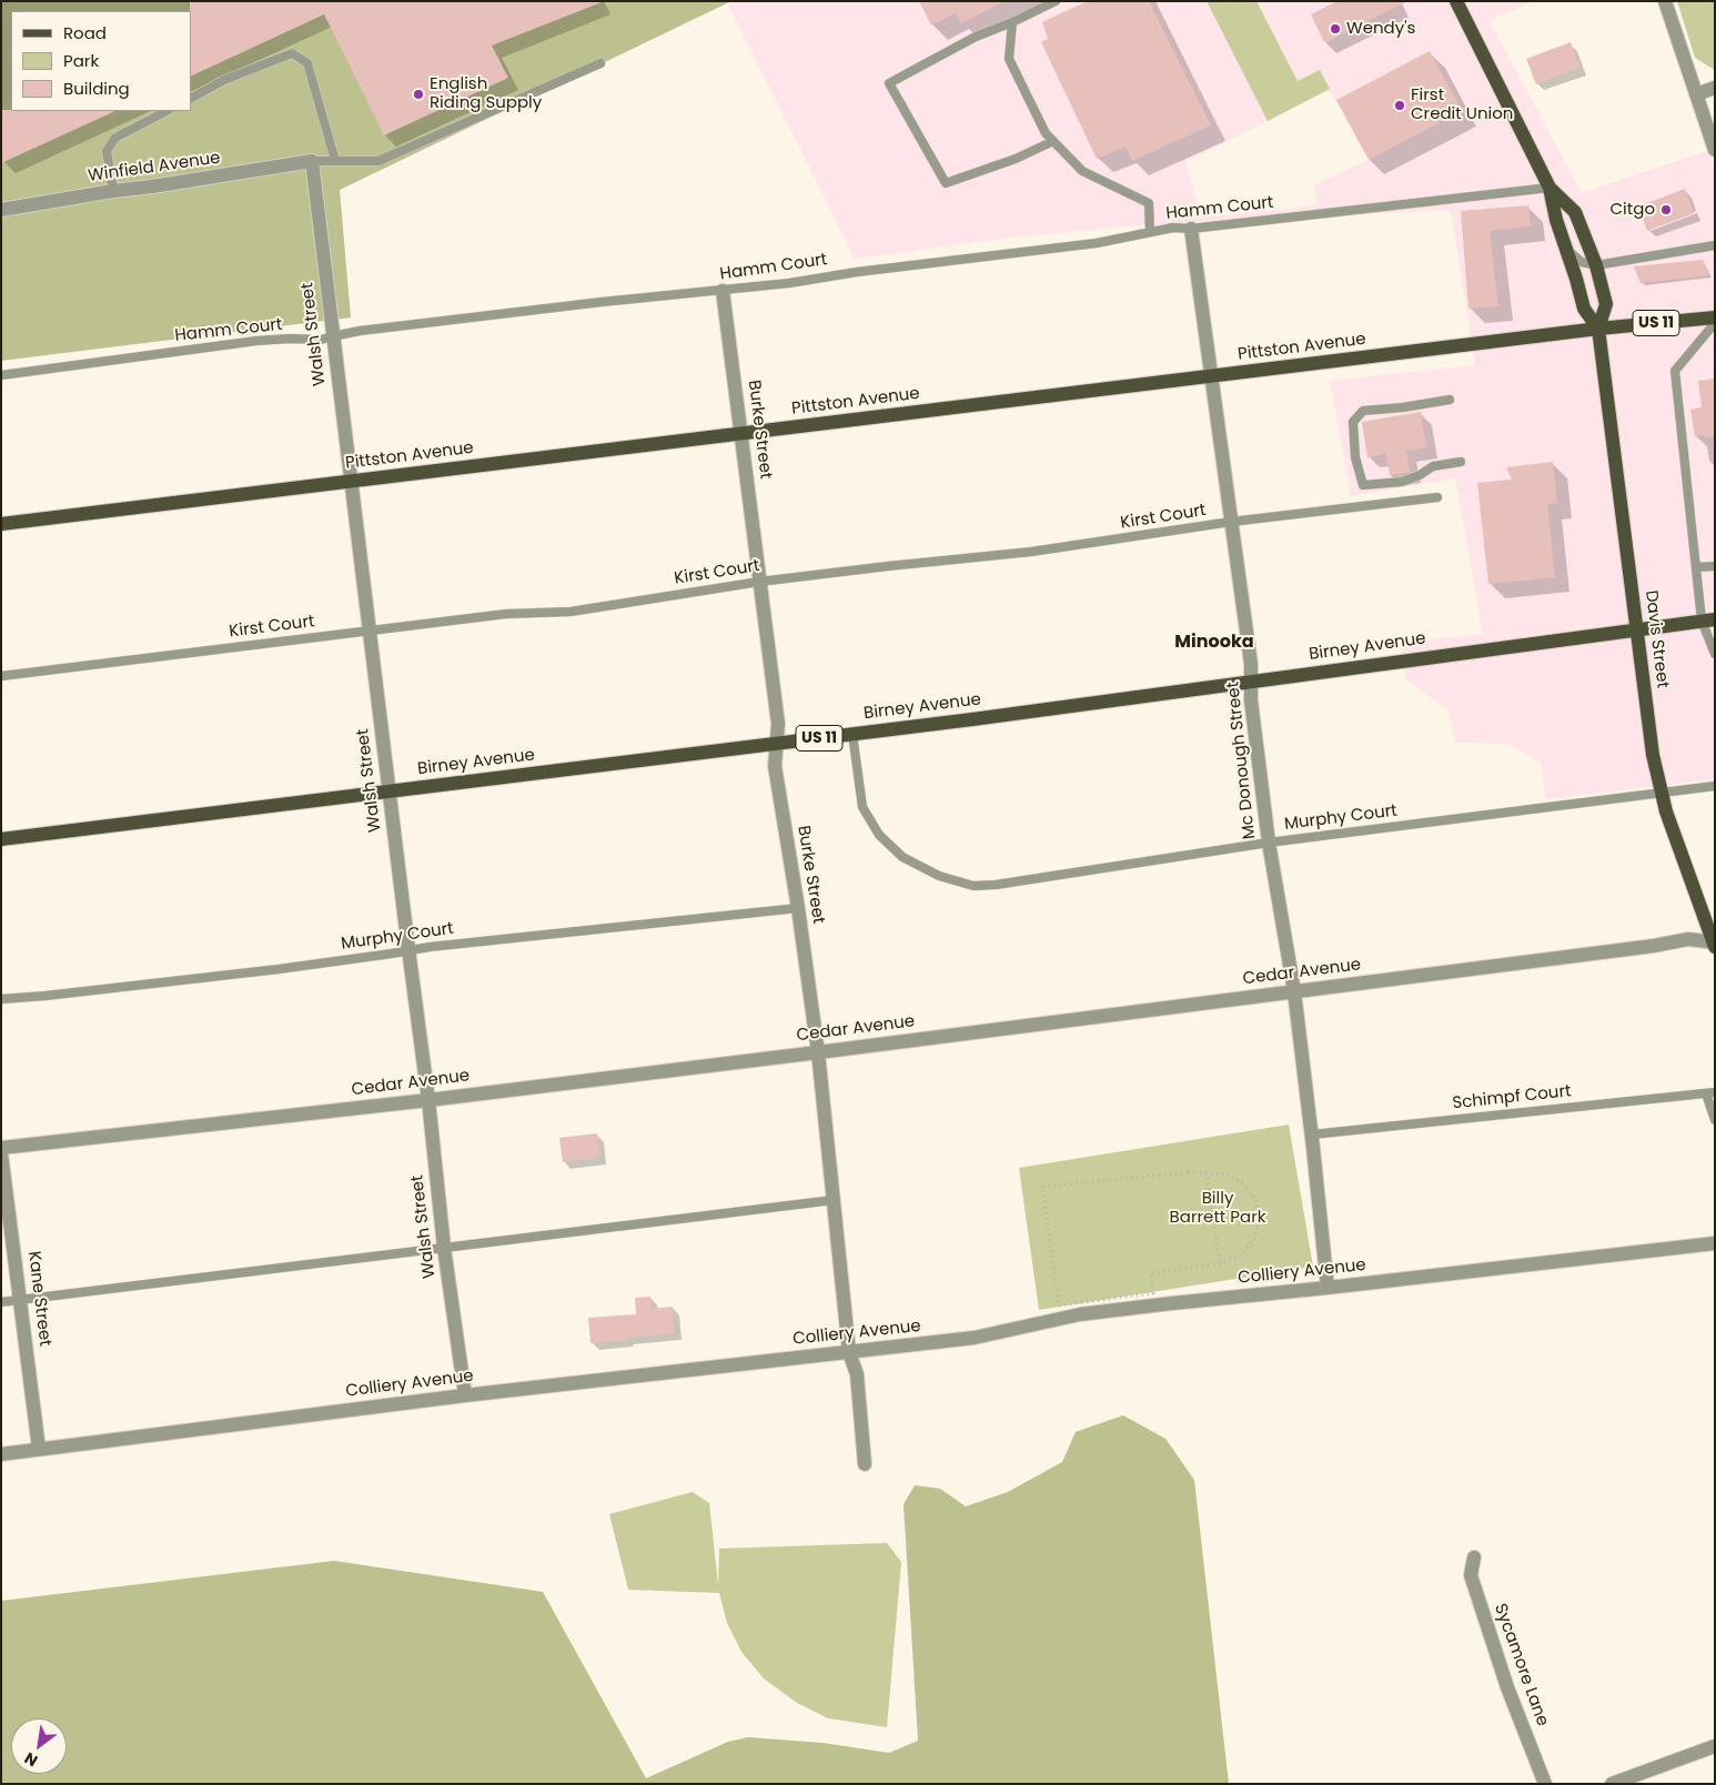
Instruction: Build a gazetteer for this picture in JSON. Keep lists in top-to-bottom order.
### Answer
{
  "streets": {
    "main road": [
      "US 11",
      "Pittston Avenue",
      "Davis Street",
      "Birney Avenue"
    ],
    "street": [
      "Winfield Avenue",
      "Walsh Street",
      "Burke Street",
      "Mc Donough Street",
      "Cedar Avenue",
      "Colliery Avenue",
      "Kane Street",
      "Sycamore Lane"
    ],
    "lane": [
      "Hamm Court",
      "Kirst Court",
      "Murphy Court",
      "Schimpf Court"
    ]
  },
  "crossings": [
    ["Winfield Avenue", "Walsh Street"],
    ["Hamm Court", "Walsh Street"],
    ["Hamm Court", "Burke Street"],
    ["Hamm Court", "Davis Street"],
    ["Hamm Court", "Mc Donough Street"],
    ["Walsh Street", "Pittston Avenue"],
    ["Walsh Street", "Kirst Court"],
    ["Walsh Street", "Birney Avenue"],
    ["Walsh Street", "Murphy Court"],
    ["Walsh Street", "Cedar Avenue"],
    ["Walsh Street", "Colliery Avenue"],
    ["Pittston Avenue", "Burke Street"],
    ["Pittston Avenue", "Davis Street"],
    ["Pittston Avenue", "Mc Donough Street"],
    ["Burke Street", "Kirst Court"],
    ["Burke Street", "Birney Avenue"],
    ["Burke Street", "Murphy Court"],
    ["Burke Street", "Cedar Avenue"],
    ["Burke Street", "Colliery Avenue"],
    ["Kirst Court", "Mc Donough Street"],
    ["Davis Street", "Birney Avenue"],
    ["Davis Street", "Murphy Court"],
    ["Davis Street", "Cedar Avenue"],
    ["Birney Avenue", "Mc Donough Street"],
    ["Birney Avenue", "Murphy Court"],
    ["Mc Donough Street", "Murphy Court"],
    ["Mc Donough Street", "Cedar Avenue"],
    ["Mc Donough Street", "Schimpf Court"],
    ["Mc Donough Street", "Colliery Avenue"],
    ["Colliery Avenue", "Kane Street"]
  ],
  "districts": ["Minooka"],
  "parks": ["Billy Barrett Park"],
  "places": [
    "Wendy's",
    "English Riding Supply",
    "First Credit Union",
    "Citgo"
  ],
  "legend": ["Road", "Park", "Building"],
  "north": "bottom left"
}
